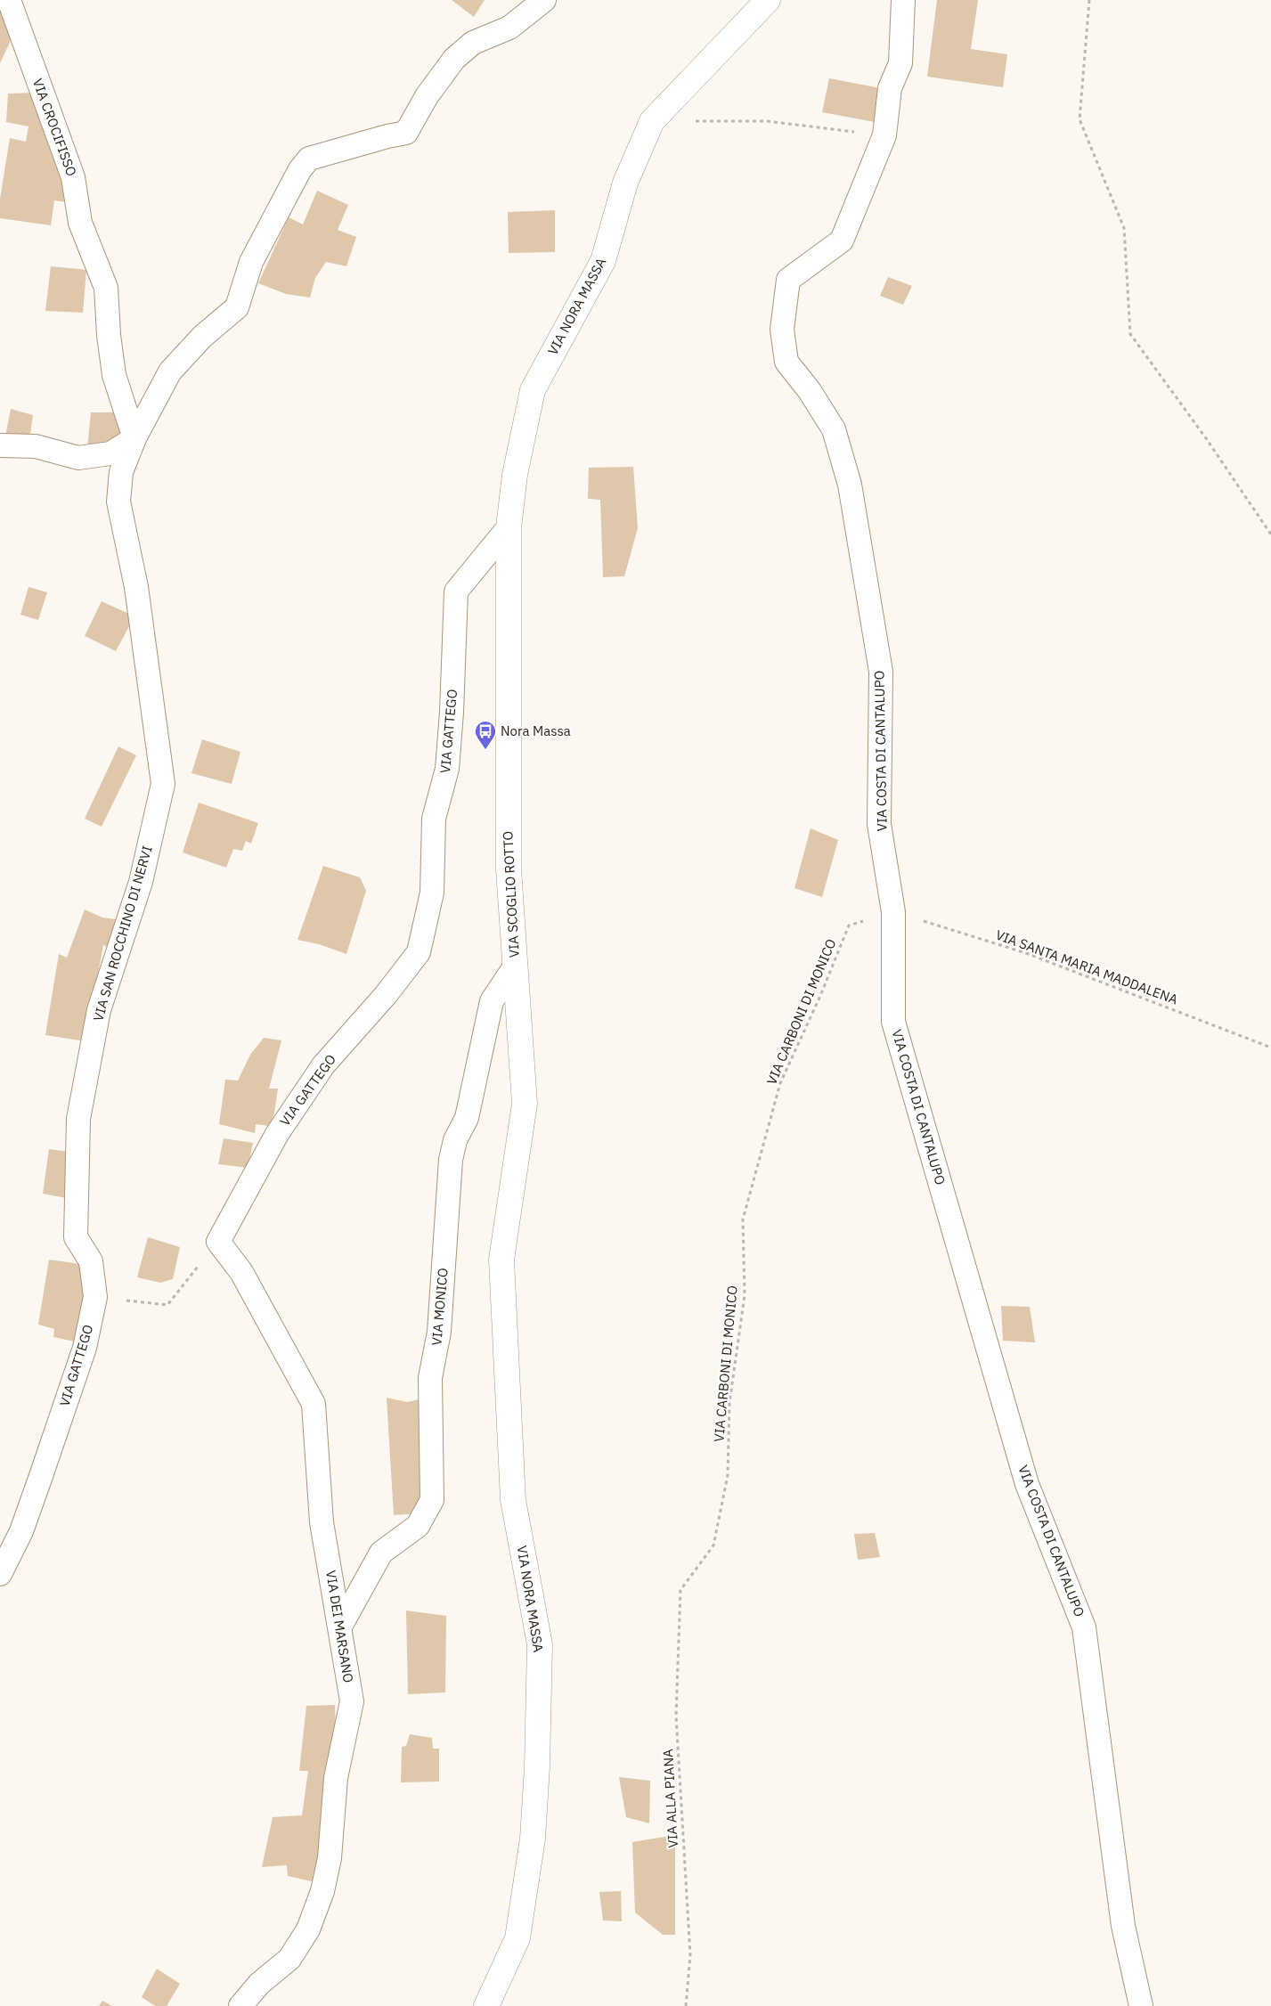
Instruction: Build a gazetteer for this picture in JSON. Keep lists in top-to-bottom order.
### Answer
{
  "streets": {
    "street": [
      "VIA CROCIFISSO",
      "VIA NORA MASSA",
      "VIA GATTEGO",
      "VIA COSTA DI CANTALUPO",
      "VIA SCOGLIO ROTTO",
      "VIA SAN ROCCHINO DI NERVI",
      "VIA MONICO",
      "VIA DEI MARSANO"
    ],
    "path": ["VIA SANTA MARIA MADDALENA", "VIA CARBONI DI MONICO", "VIA ALLA PIANA"]
  },
  "crossings": [
    ["VIA CROCIFISSO", "VIA SAN ROCCHINO DI NERVI"],
    ["VIA NORA MASSA", "VIA GATTEGO"],
    ["VIA NORA MASSA", "VIA SCOGLIO ROTTO"],
    ["VIA GATTEGO", "VIA SCOGLIO ROTTO"],
    ["VIA GATTEGO", "VIA SAN ROCCHINO DI NERVI"],
    ["VIA GATTEGO", "VIA DEI MARSANO"],
    ["VIA COSTA DI CANTALUPO", "VIA SANTA MARIA MADDALENA"],
    ["VIA COSTA DI CANTALUPO", "VIA CARBONI DI MONICO"],
    ["VIA SCOGLIO ROTTO", "VIA MONICO"],
    ["VIA SANTA MARIA MADDALENA", "VIA CARBONI DI MONICO"],
    ["VIA CARBONI DI MONICO", "VIA ALLA PIANA"],
    ["VIA MONICO", "VIA DEI MARSANO"]
  ],
  "places": {
    "bus stop": ["Nora Massa"]
  }
}
